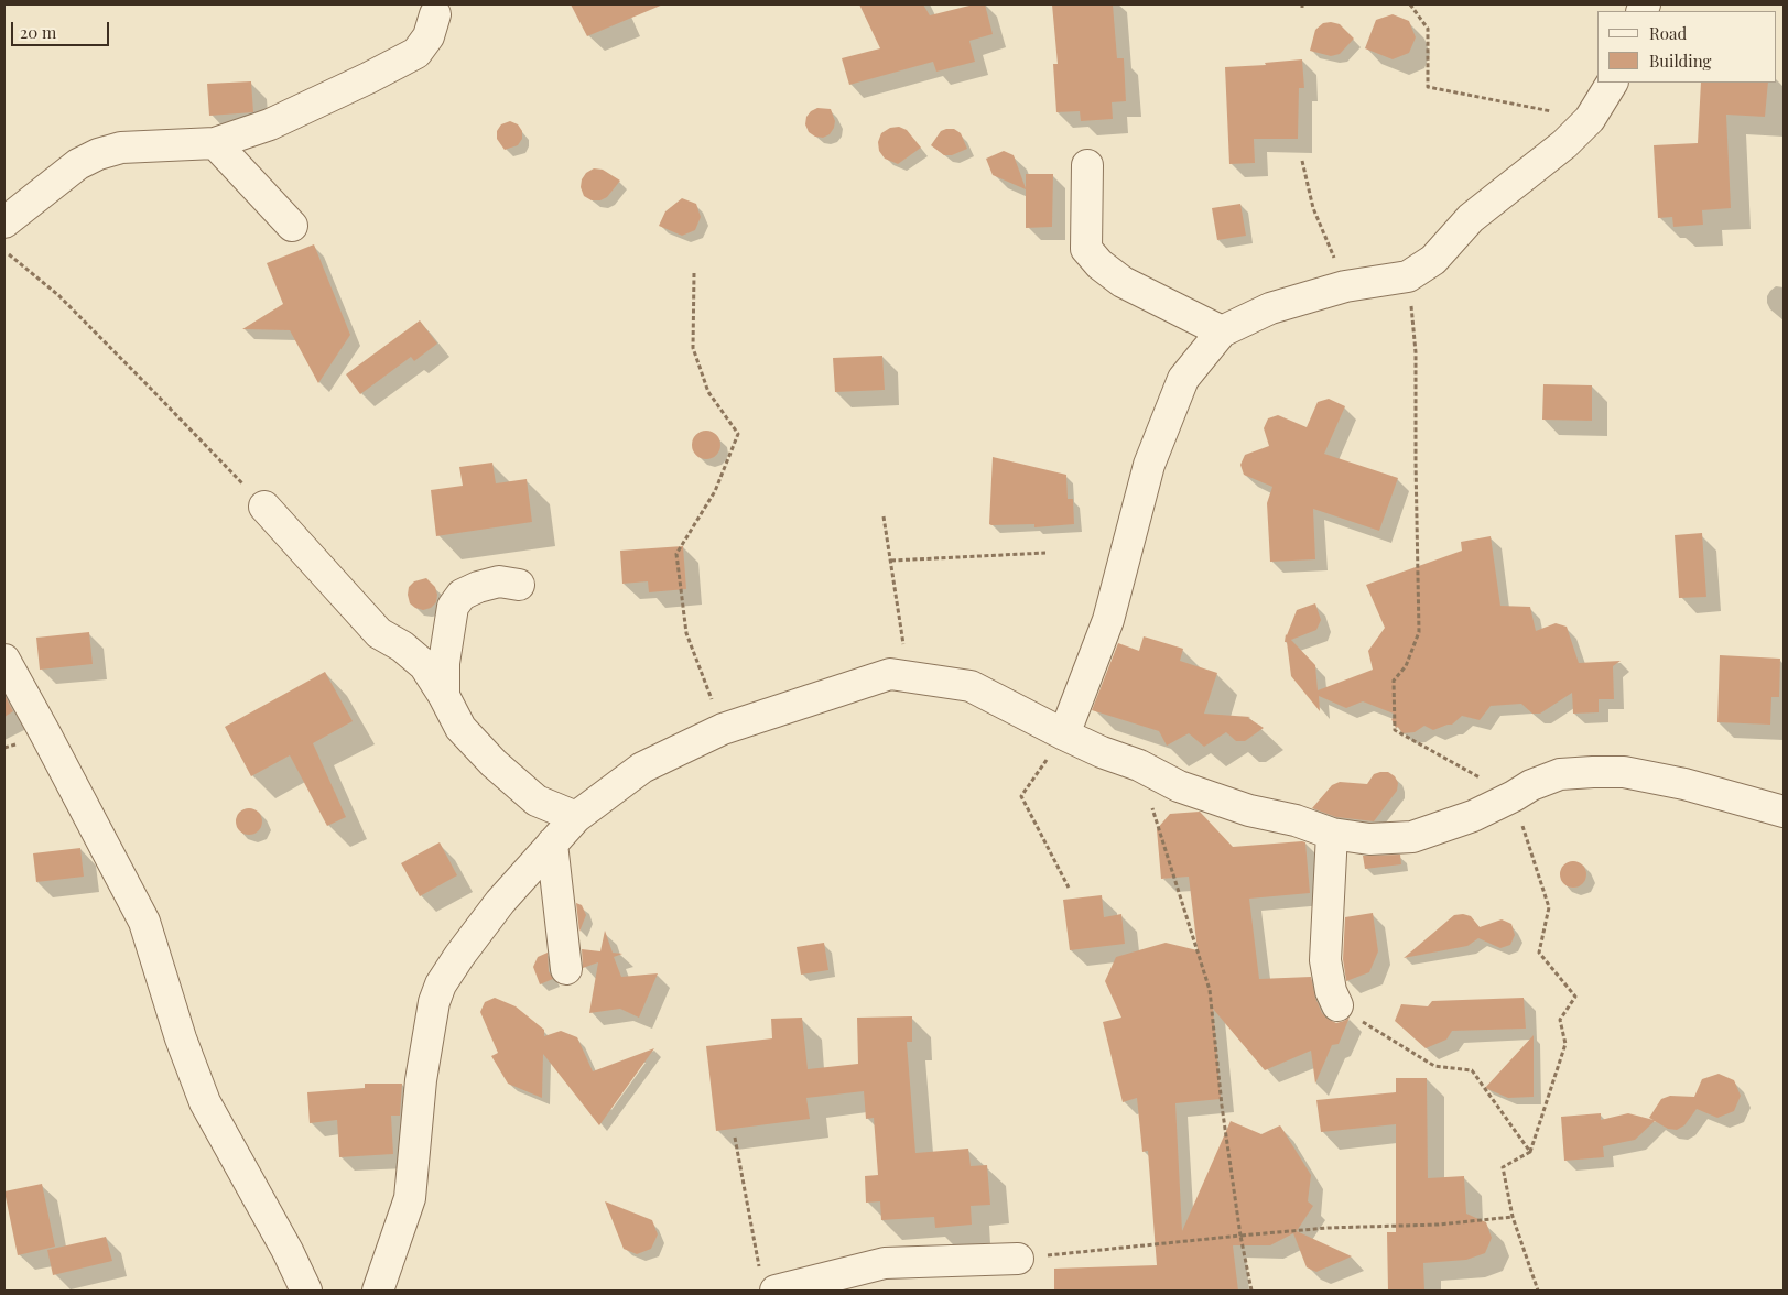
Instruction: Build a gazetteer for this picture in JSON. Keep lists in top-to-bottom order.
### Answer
{
  "legend": ["Road", "Building"],
  "scale_bar": "20 m"
}
